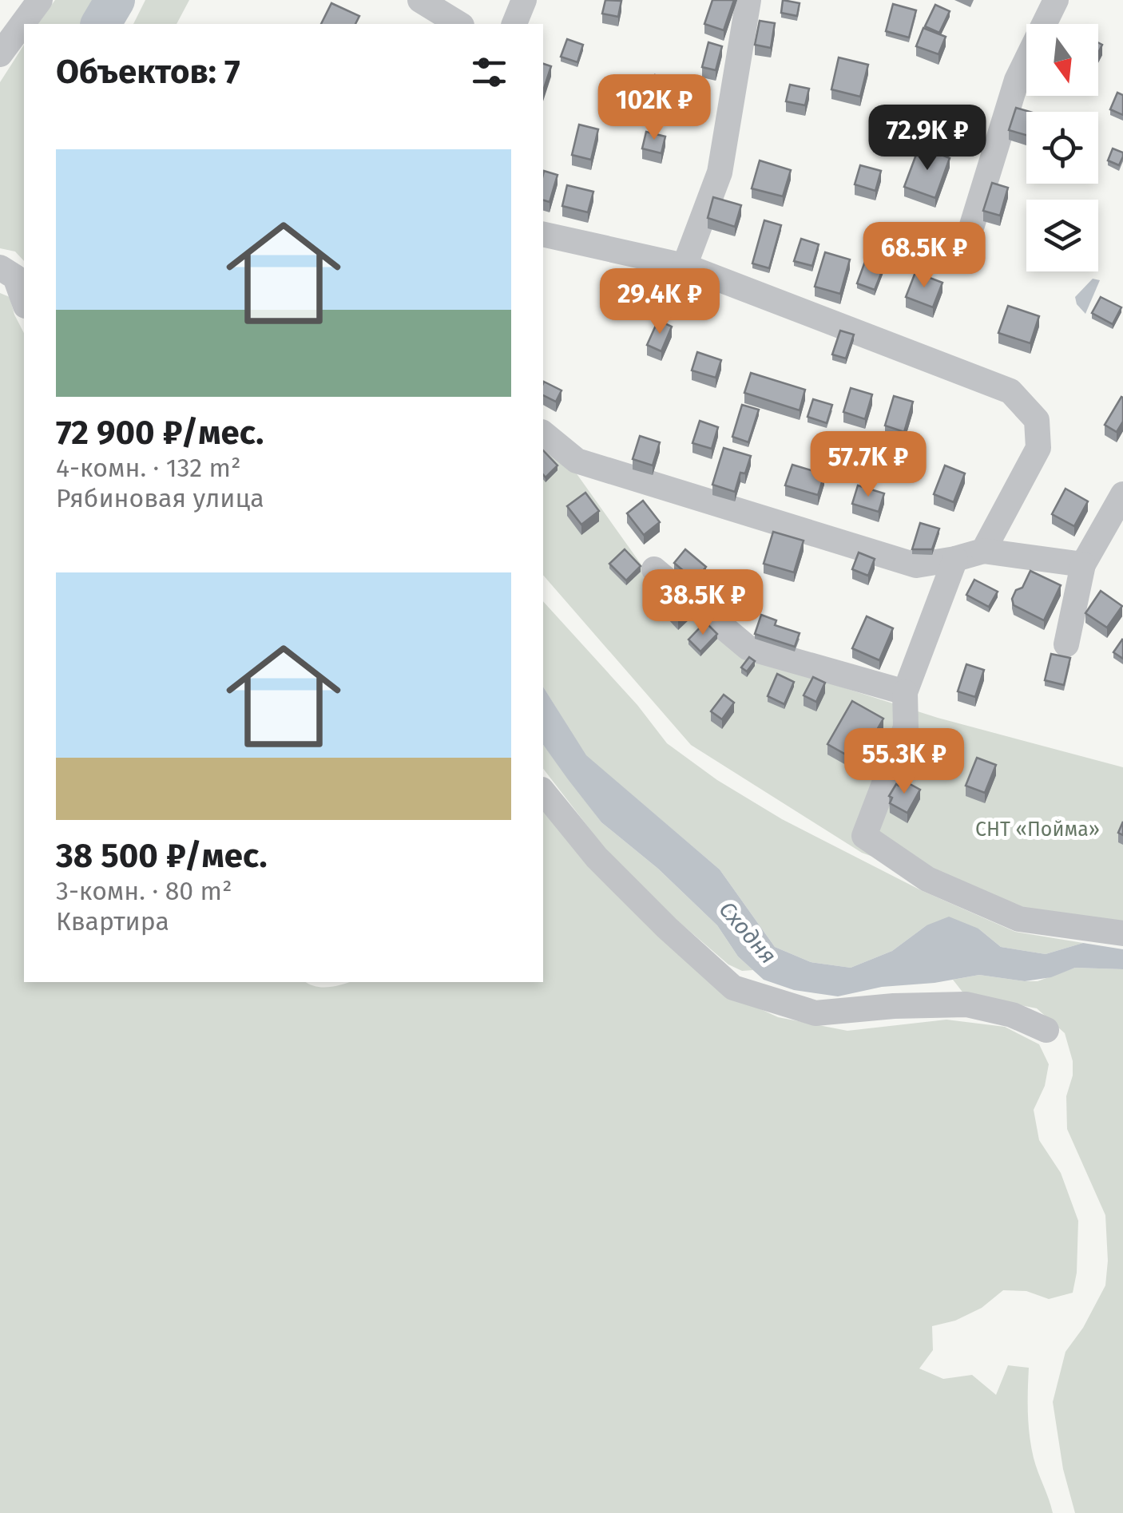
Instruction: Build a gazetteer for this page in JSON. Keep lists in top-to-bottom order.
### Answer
{
  "water": ["Сходня"],
  "parks": ["СНТ «Пойма»"],
  "north": "bottom",
  "page": {
    "heading": "Объектов: 7",
    "price": [
      "102K ₽",
      "72.9K ₽",
      "68.5K ₽",
      "29.4K ₽",
      "57.7K ₽",
      "38.5K ₽",
      "55.3K ₽"
    ],
    "list": [
      {
        "name": "72 900 ₽/мес.",
        "note": "4-комн. · 132 m² · Рябиновая улица"
      },
      {
        "name": "38 500 ₽/мес.",
        "note": "3-комн. · 80 m² · Квартира"
      }
    ]
  }
}
